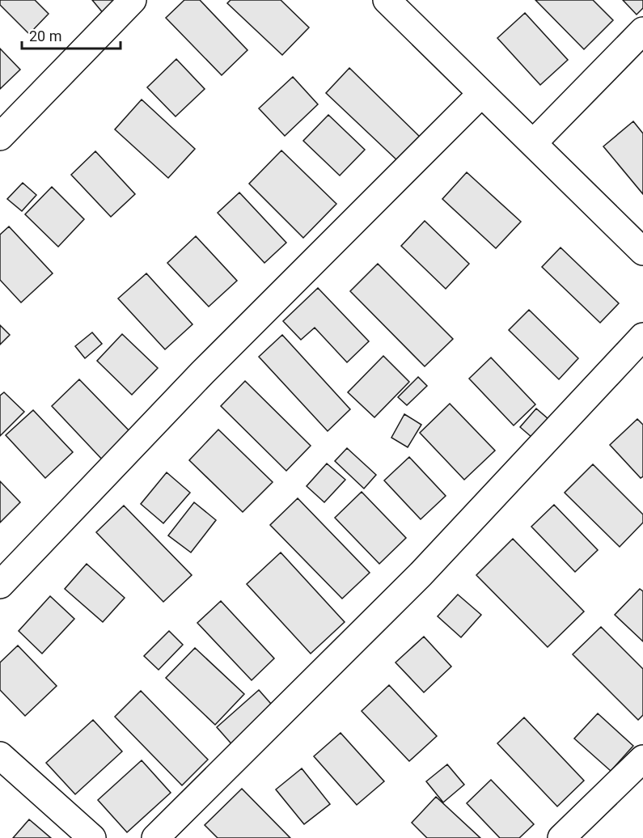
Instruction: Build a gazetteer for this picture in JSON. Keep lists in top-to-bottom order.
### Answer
{
  "scale_bar": "20 m"
}
